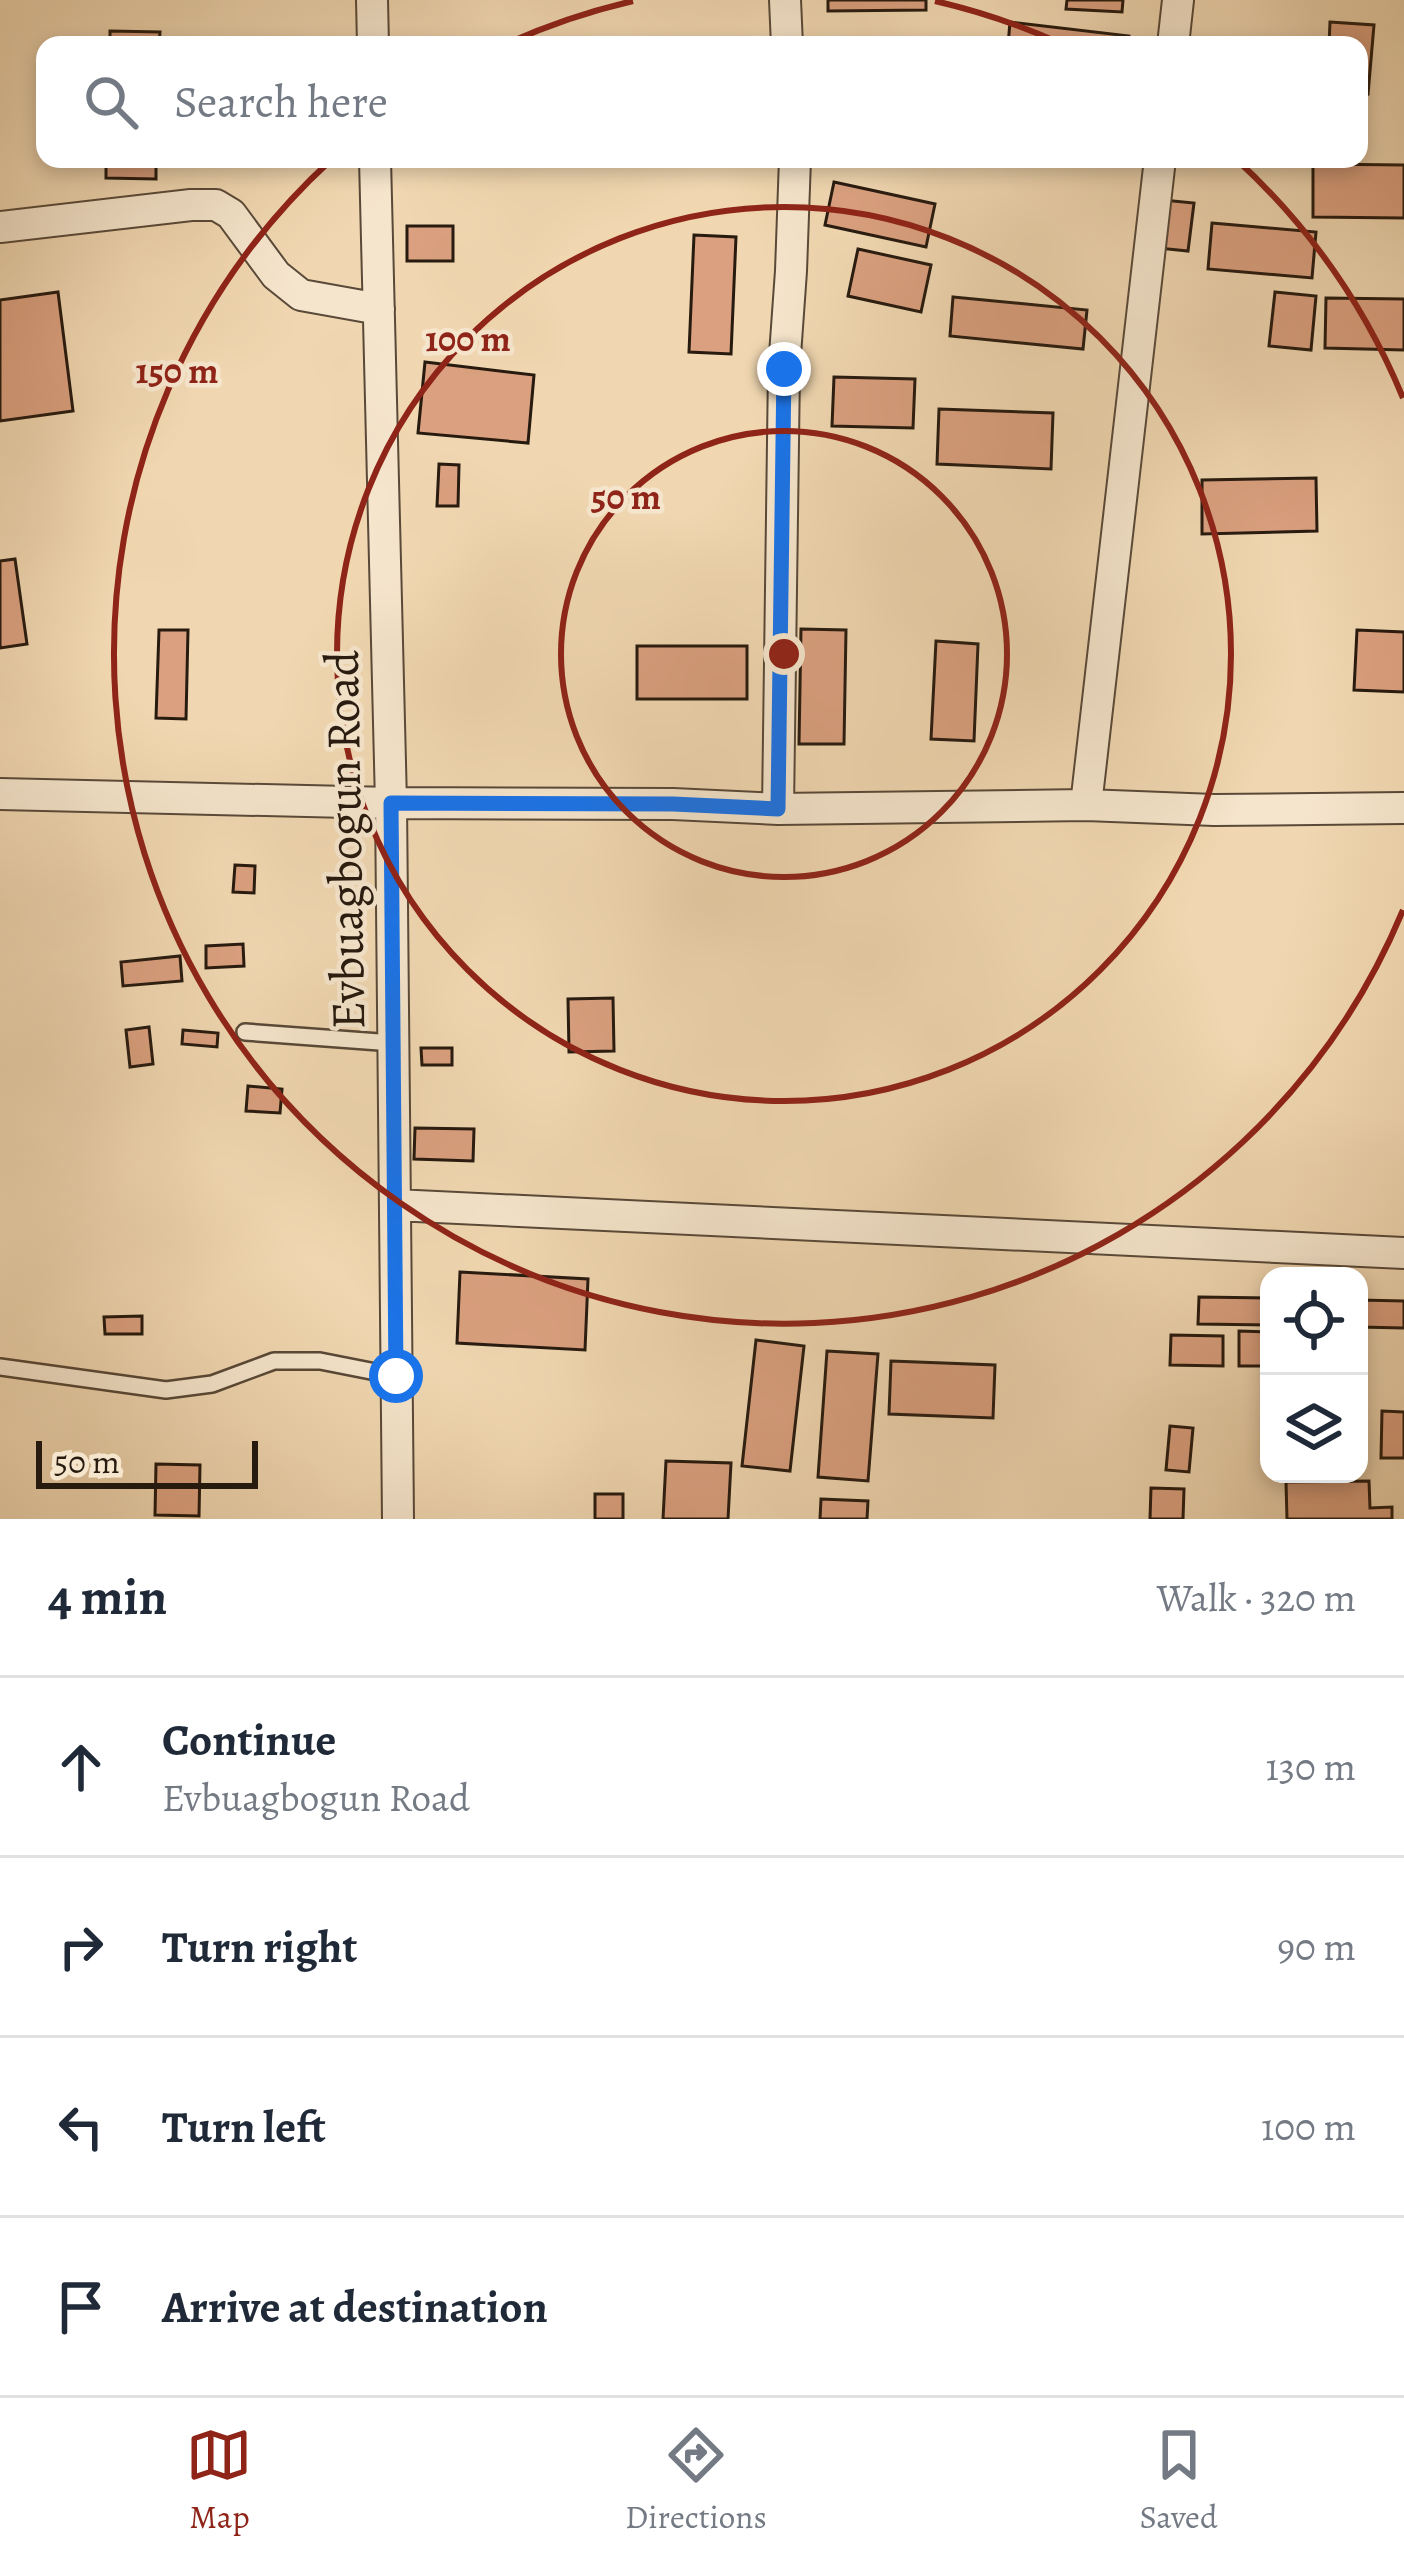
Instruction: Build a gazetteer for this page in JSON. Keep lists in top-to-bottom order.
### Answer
{
  "streets": {
    "street": ["Evbuagbogun Road"]
  },
  "scale_bar": "50 m",
  "page": {
    "search": "Search here",
    "scale": "50 m",
    "heading": ["4 min", "Walk · 320 m"],
    "list": [
      ["Continue", "Evbuagbogun Road", "130 m"],
      ["Turn right", "90 m"],
      ["Turn left", "100 m"],
      "Arrive at destination"
    ],
    "nav": ["Map", "Directions", "Saved"]
  },
  "rings": ["100 m", "150 m", "50 m"]
}
